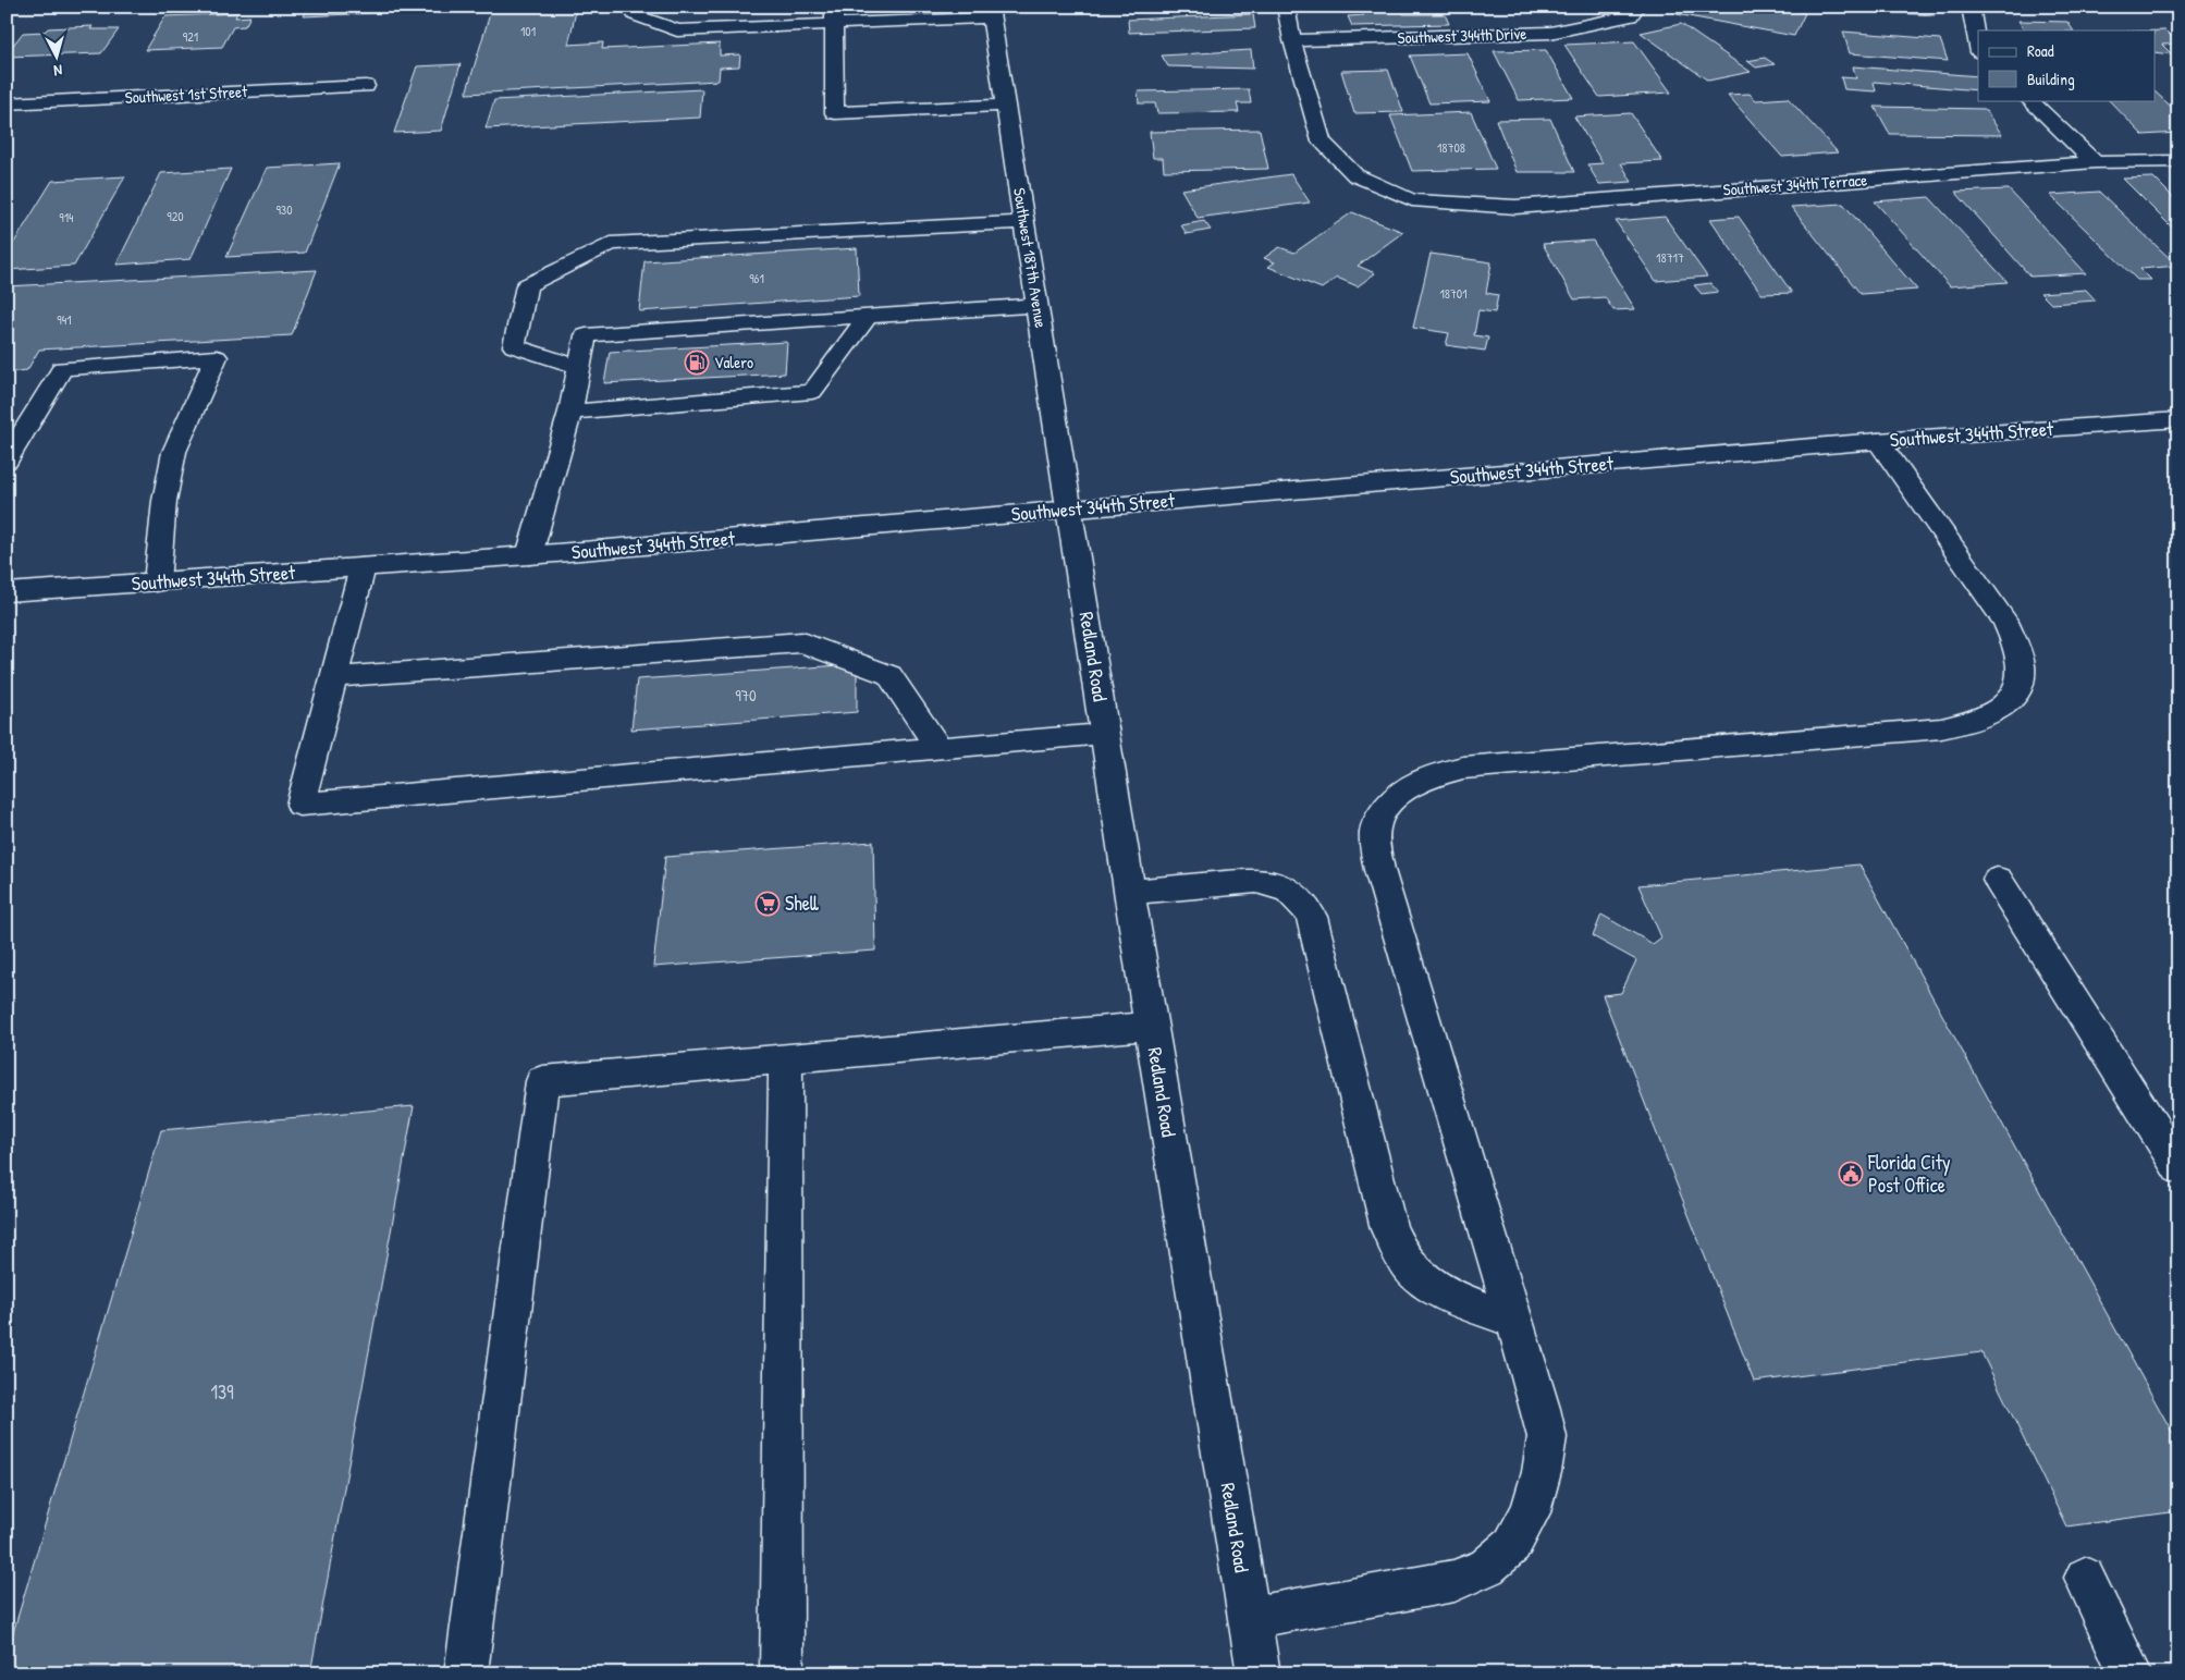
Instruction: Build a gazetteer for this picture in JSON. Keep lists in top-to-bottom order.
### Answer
{
  "streets": {
    "street": [
      "Southwest 344th Drive",
      "Southwest 1st Street",
      "Southwest 344th Terrace",
      "Southwest 187th Avenue",
      "Southwest 344th Street",
      "Redland Road"
    ]
  },
  "crossings": [
    ["Southwest 344th Drive", "Southwest 344th Terrace"],
    ["Southwest 187th Avenue", "Southwest 344th Street"],
    ["Southwest 187th Avenue", "Redland Road"],
    ["Southwest 344th Street", "Redland Road"]
  ],
  "places": {
    "fuel station": ["Valero"],
    "supermarket": ["Shell"],
    "public building": ["Florida City Post Office"]
  },
  "house_numbers": [
    "101",
    "921",
    "18708",
    "930",
    "920",
    "914",
    "18717",
    "961",
    "18701",
    "941",
    "970",
    "139"
  ],
  "legend": ["Road", "Building"],
  "north": "bottom"
}
